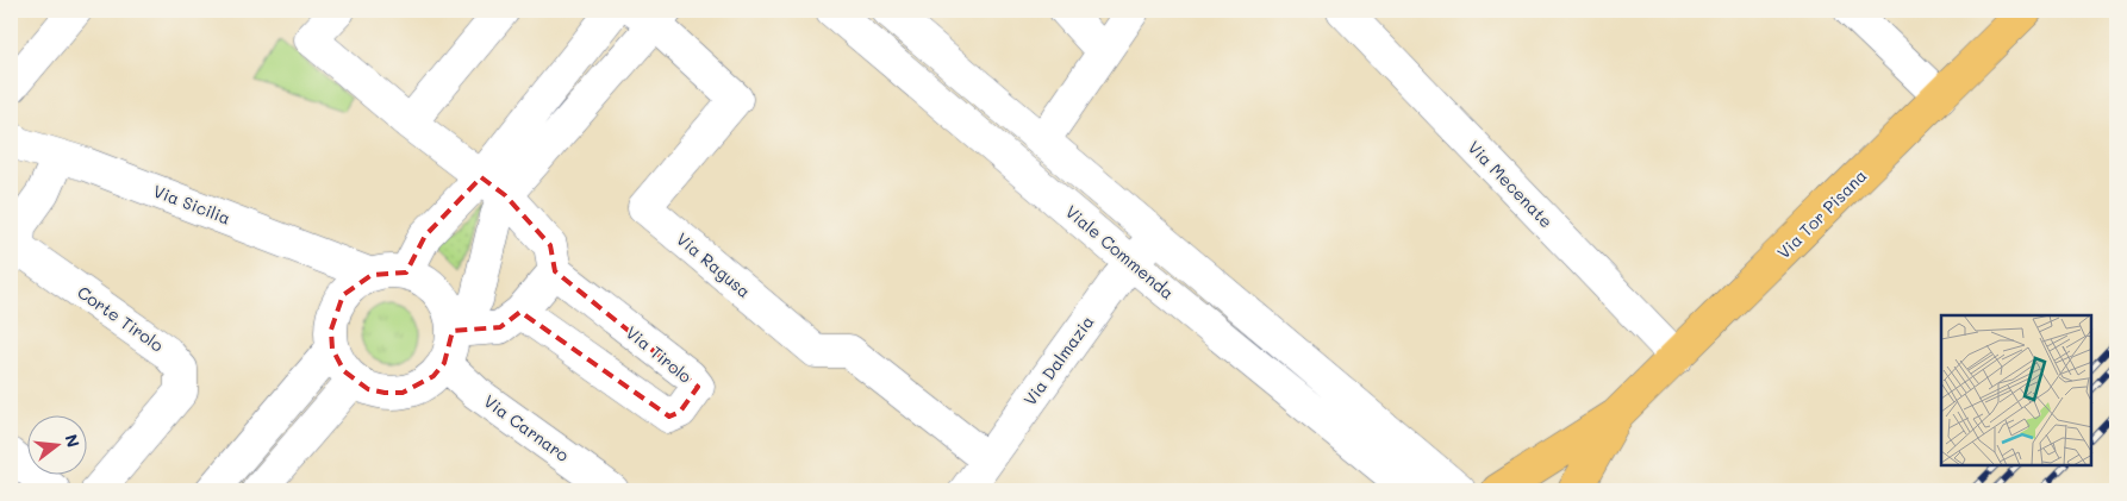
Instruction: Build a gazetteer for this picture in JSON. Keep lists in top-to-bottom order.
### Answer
{
  "streets": {
    "main road": ["Via Tor Pisana"],
    "street": [
      "Via Mecenate",
      "Via Sicilia",
      "Viale Commenda",
      "Via Ragusa",
      "Corte Tirolo",
      "Via Tirolo",
      "Via Dalmazia",
      "Via Carnaro"
    ]
  },
  "crossings": [
    ["Via Mecenate", "Via Tor Pisana"],
    ["Via Sicilia", "Corte Tirolo"],
    ["Via Sicilia", "Via Carnaro"],
    ["Viale Commenda", "Via Dalmazia"],
    ["Via Ragusa", "Via Dalmazia"]
  ],
  "north": "right"
}
